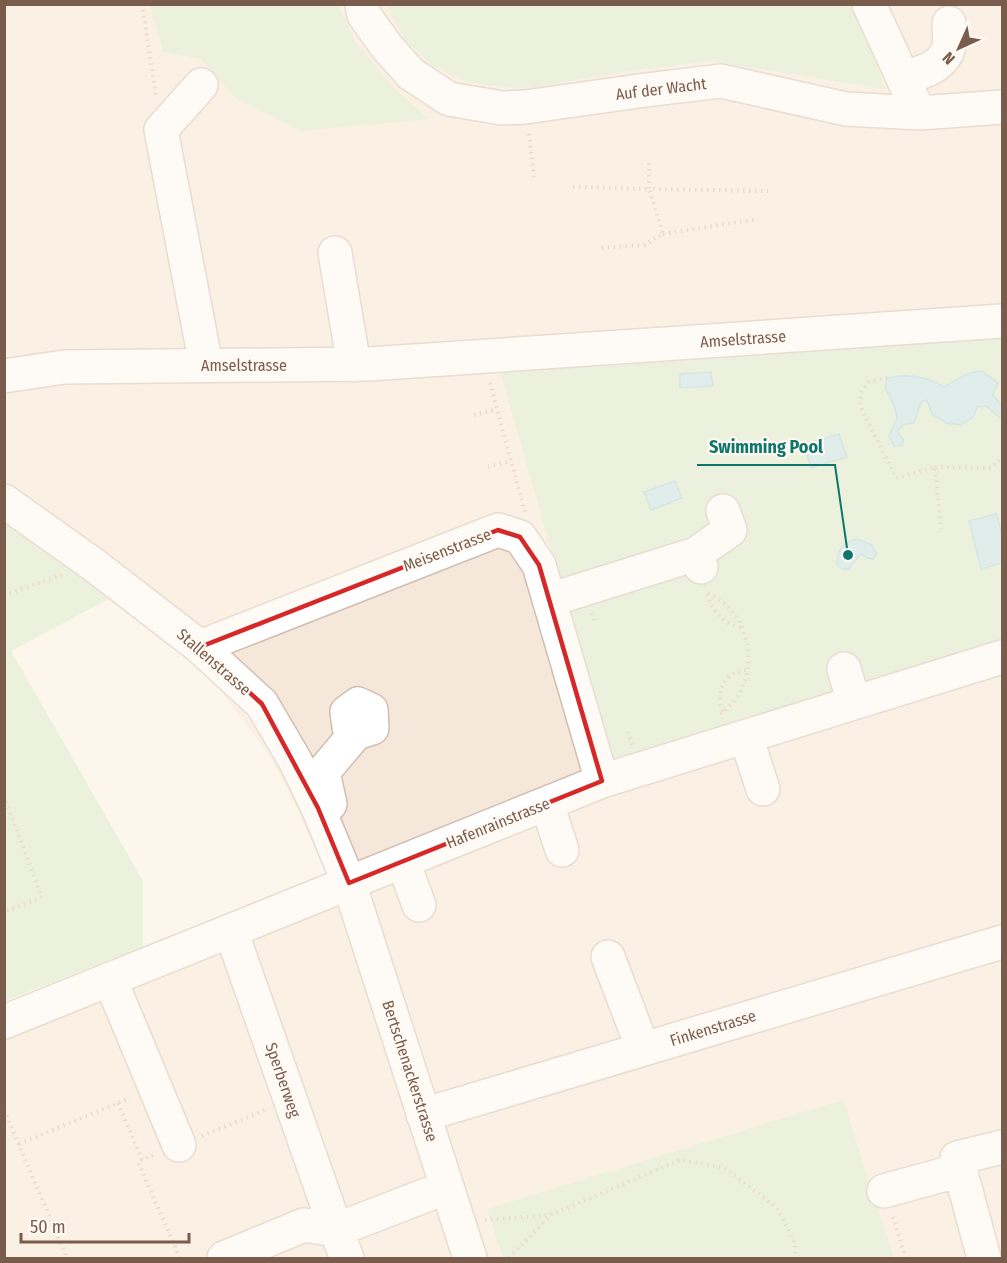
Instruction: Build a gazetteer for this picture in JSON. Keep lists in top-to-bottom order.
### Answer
{
  "streets": {
    "street": [
      "Auf der Wacht",
      "Amselstrasse",
      "Meisenstrasse",
      "Stallenstrasse",
      "Hafenrainstrasse",
      "Finkenstrasse",
      "Bertschenackerstrasse",
      "Sperberweg"
    ]
  },
  "crossings": [
    ["Meisenstrasse", "Stallenstrasse"],
    ["Meisenstrasse", "Hafenrainstrasse"],
    ["Stallenstrasse", "Hafenrainstrasse"],
    ["Stallenstrasse", "Bertschenackerstrasse"],
    ["Hafenrainstrasse", "Bertschenackerstrasse"],
    ["Hafenrainstrasse", "Sperberweg"],
    ["Finkenstrasse", "Bertschenackerstrasse"]
  ],
  "places": ["Swimming Pool"],
  "scale_bar": "50 m",
  "north": "bottom left"
}
